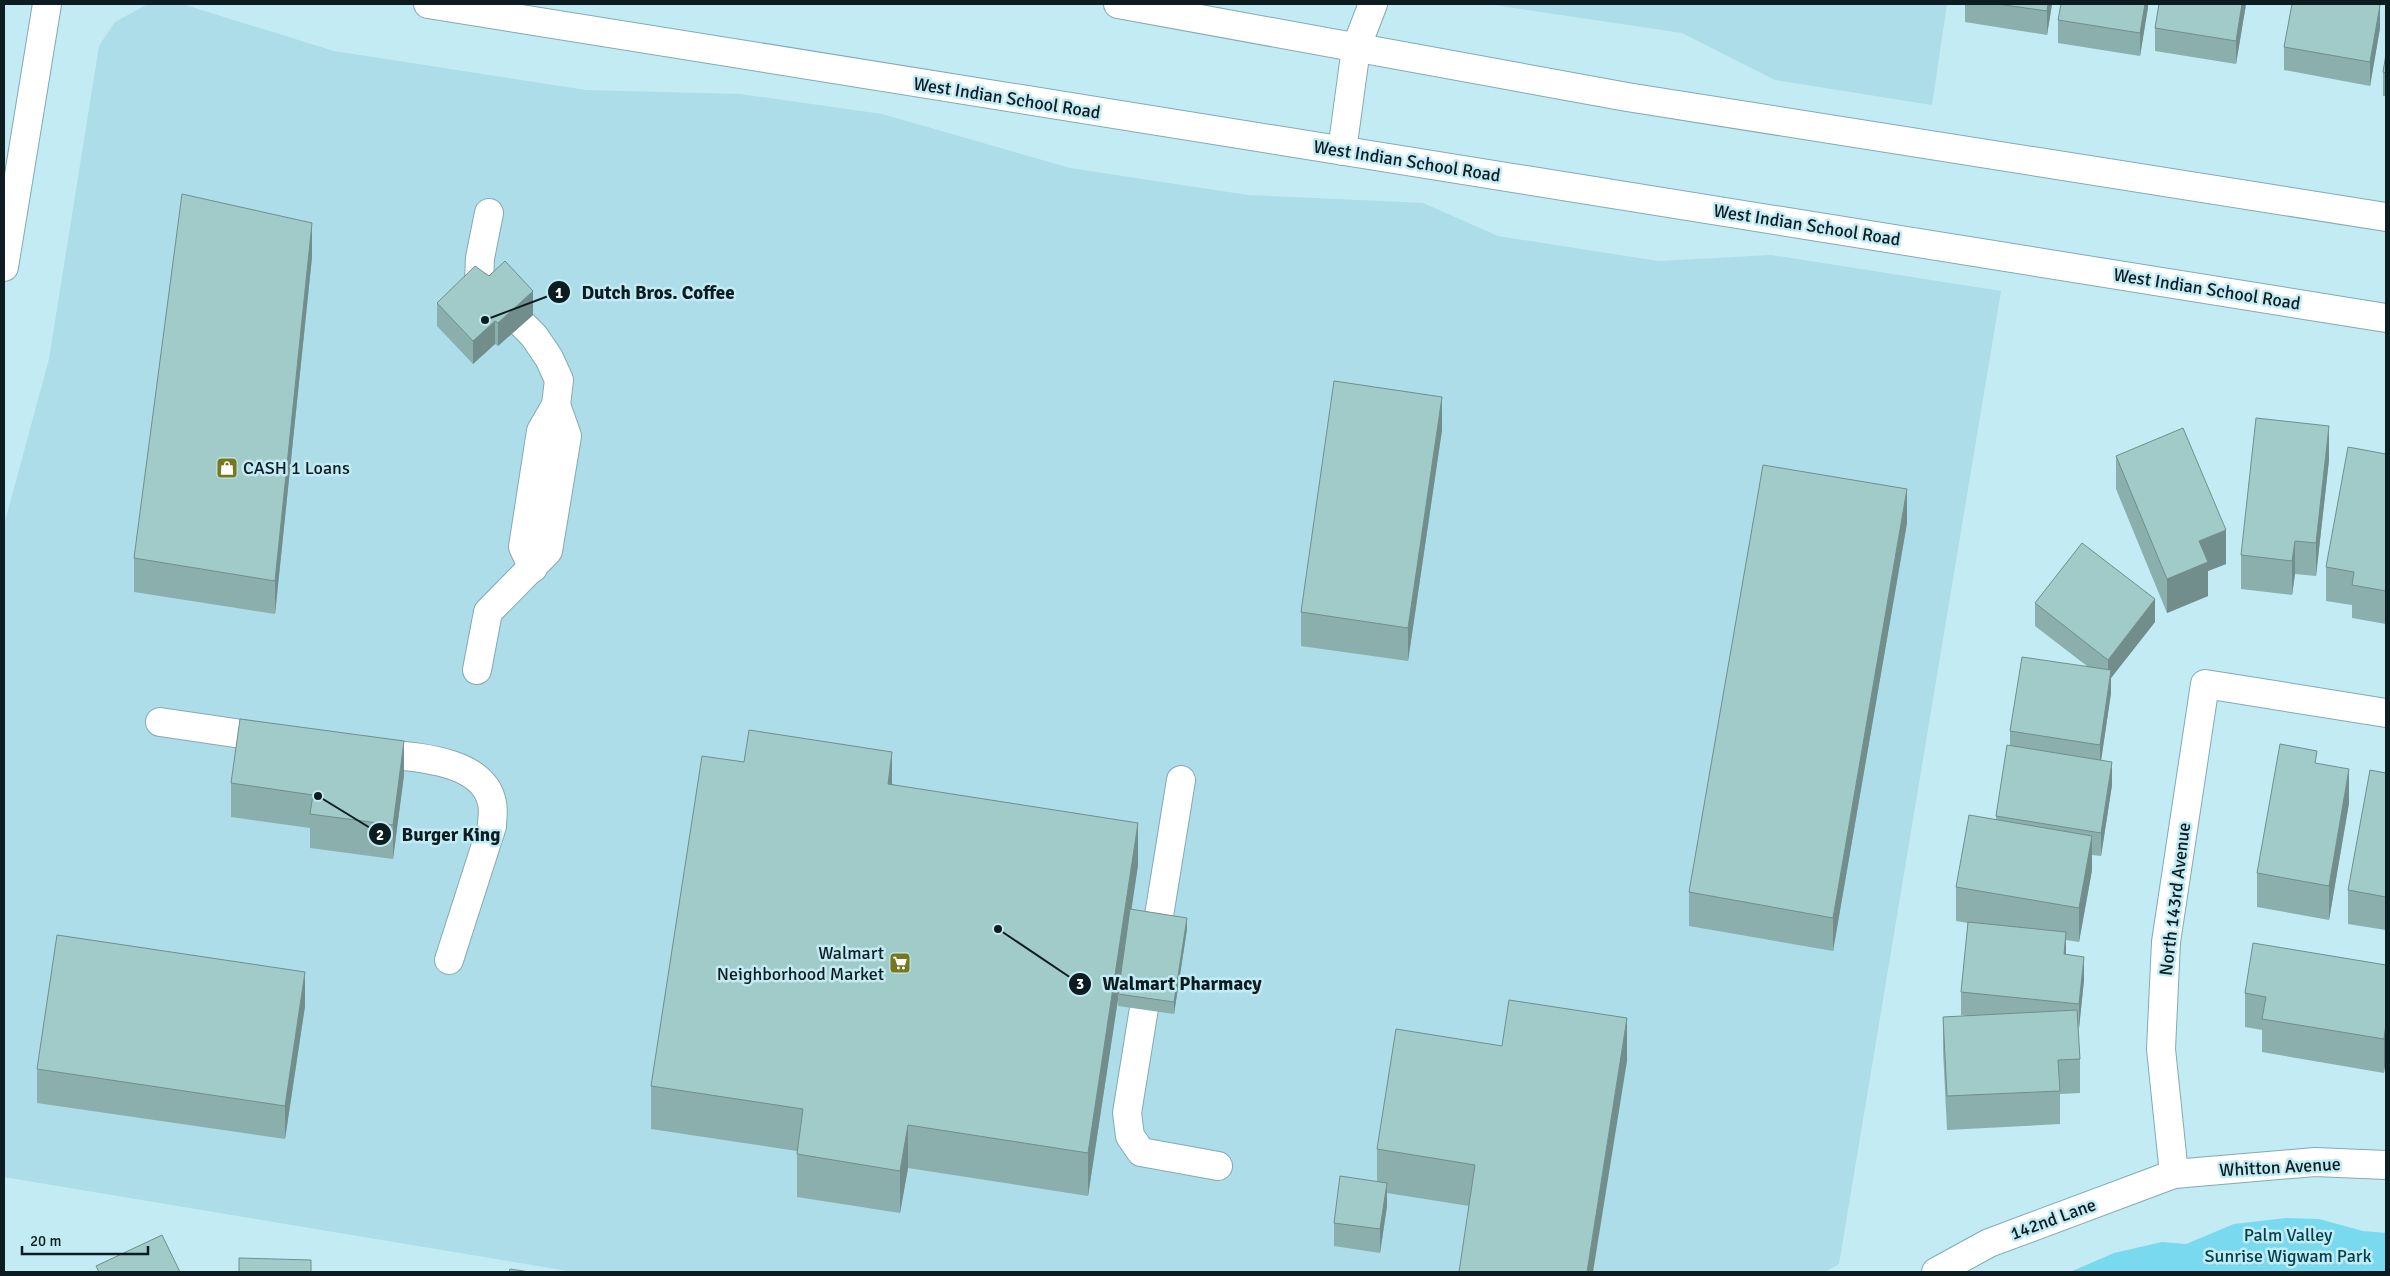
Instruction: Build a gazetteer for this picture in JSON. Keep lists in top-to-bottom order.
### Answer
{
  "streets": {
    "main road": [
      "West Indian School Road",
      "North 143rd Avenue",
      "Whitton Avenue",
      "142nd Lane"
    ]
  },
  "crossings": [
    ["North 143rd Avenue", "Whitton Avenue"],
    ["North 143rd Avenue", "142nd Lane"],
    ["Whitton Avenue", "142nd Lane"]
  ],
  "parks": ["Palm Valley Sunrise Wigwam Park"],
  "places": {
    "other": ["Dutch Bros. Coffee", "Burger King", "Walmart Pharmacy"],
    "shop": ["CASH 1 Loans"],
    "supermarket": ["Walmart Neighborhood Market"]
  },
  "scale_bar": "20 m"
}
